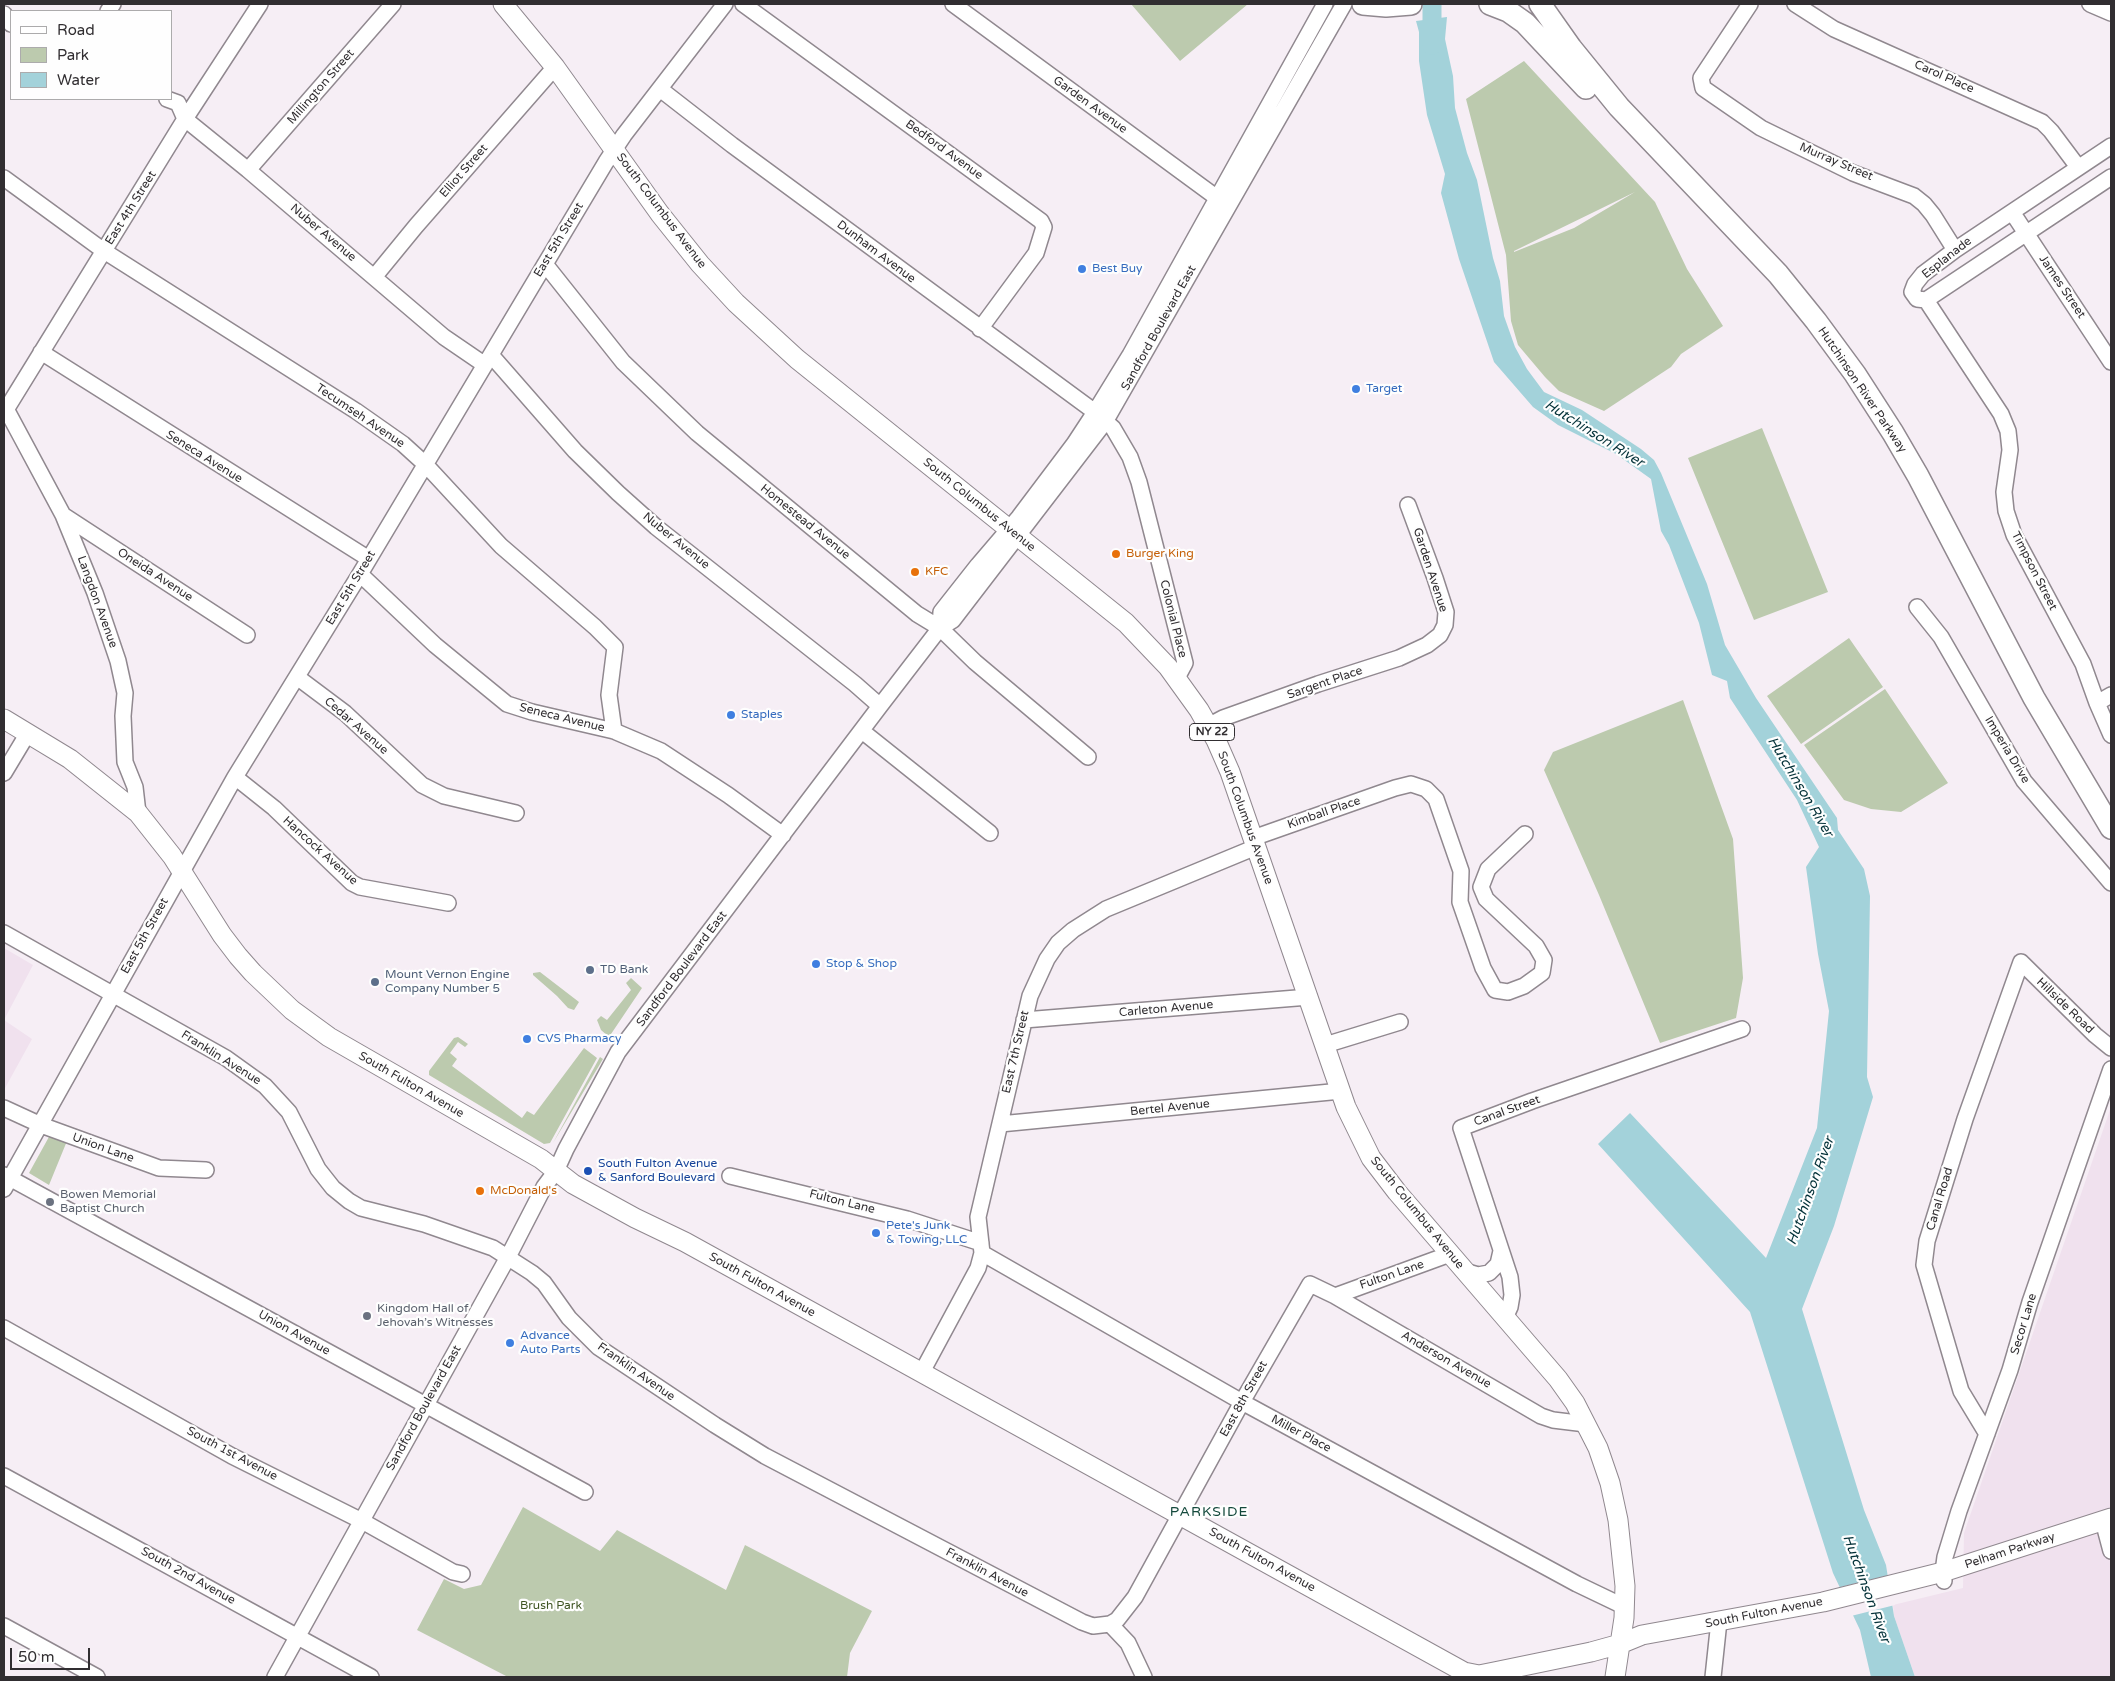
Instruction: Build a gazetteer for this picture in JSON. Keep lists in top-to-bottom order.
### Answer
{
  "streets": {
    "highway": ["Hutchinson River Parkway"],
    "main road": [
      "South Columbus Avenue",
      "NY 22",
      "South Fulton Avenue",
      "Pelham Parkway"
    ],
    "street": [
      "Carol Place",
      "Millington Street",
      "Garden Avenue",
      "Bedford Avenue",
      "Murray Street",
      "Elliot Street",
      "East 4th Street",
      "Nuber Avenue",
      "East 5th Street",
      "Dunham Avenue",
      "Esplanade",
      "James Street",
      "Sandford Boulevard East",
      "Tecumseh Avenue",
      "Seneca Avenue",
      "Homestead Avenue",
      "Timpson Street",
      "Oneida Avenue",
      "Langdon Avenue",
      "Colonial Place",
      "Sargent Place",
      "Cedar Avenue",
      "Imperia Drive",
      "Kimball Place",
      "Hancock Avenue",
      "Hillside Road",
      "Carleton Avenue",
      "East 7th Street",
      "Franklin Avenue",
      "Bertel Avenue",
      "Canal Street",
      "Union Lane",
      "Canal Road",
      "Fulton Lane",
      "Secor Lane",
      "Union Avenue",
      "Anderson Avenue",
      "East 8th Street",
      "Miller Place",
      "South 1st Avenue",
      "South 2nd Avenue"
    ]
  },
  "crossings": [
    ["Carol Place", "Esplanade"],
    ["Millington Street", "Nuber Avenue"],
    ["Garden Avenue", "Sandford Boulevard East"],
    ["Garden Avenue", "Sargent Place"],
    ["Bedford Avenue", "Dunham Avenue"],
    ["Murray Street", "Esplanade"],
    ["Elliot Street", "South Columbus Avenue"],
    ["Elliot Street", "Nuber Avenue"],
    ["East 4th Street", "Nuber Avenue"],
    ["East 4th Street", "Tecumseh Avenue"],
    ["East 4th Street", "Seneca Avenue"],
    ["East 4th Street", "Langdon Avenue"],
    ["South Columbus Avenue", "East 5th Street"],
    ["South Columbus Avenue", "Sandford Boulevard East"],
    ["South Columbus Avenue", "Colonial Place"],
    ["South Columbus Avenue", "Sargent Place"],
    ["South Columbus Avenue", "Kimball Place"],
    ["South Columbus Avenue", "Carleton Avenue"],
    ["South Columbus Avenue", "East 7th Street"],
    ["South Columbus Avenue", "South Fulton Avenue"],
    ["South Columbus Avenue", "Bertel Avenue"],
    ["South Columbus Avenue", "Canal Street"],
    ["South Columbus Avenue", "Fulton Lane"],
    ["South Columbus Avenue", "Anderson Avenue"],
    ["South Columbus Avenue", "Miller Place"],
    ["Nuber Avenue", "East 5th Street"],
    ["Nuber Avenue", "Sandford Boulevard East"],
    ["East 5th Street", "Dunham Avenue"],
    ["East 5th Street", "Tecumseh Avenue"],
    ["East 5th Street", "Seneca Avenue"],
    ["East 5th Street", "Homestead Avenue"],
    ["East 5th Street", "Cedar Avenue"],
    ["East 5th Street", "Hancock Avenue"],
    ["East 5th Street", "Franklin Avenue"],
    ["East 5th Street", "South Fulton Avenue"],
    ["East 5th Street", "Union Lane"],
    ["East 5th Street", "Union Avenue"],
    ["Dunham Avenue", "Sandford Boulevard East"],
    ["Dunham Avenue", "Colonial Place"],
    ["Esplanade", "James Street"],
    ["Esplanade", "Timpson Street"],
    ["Sandford Boulevard East", "Seneca Avenue"],
    ["Sandford Boulevard East", "Homestead Avenue"],
    ["Sandford Boulevard East", "Colonial Place"],
    ["Sandford Boulevard East", "Franklin Avenue"],
    ["Sandford Boulevard East", "South Fulton Avenue"],
    ["Sandford Boulevard East", "Union Avenue"],
    ["Sandford Boulevard East", "South 1st Avenue"],
    ["Sandford Boulevard East", "South 2nd Avenue"],
    ["Tecumseh Avenue", "Seneca Avenue"],
    ["Oneida Avenue", "Langdon Avenue"],
    ["Langdon Avenue", "South Fulton Avenue"],
    ["Kimball Place", "East 7th Street"],
    ["Hillside Road", "Canal Road"],
    ["Carleton Avenue", "East 7th Street"],
    ["East 7th Street", "South Fulton Avenue"],
    ["East 7th Street", "Bertel Avenue"],
    ["East 7th Street", "Fulton Lane"],
    ["East 7th Street", "Miller Place"],
    ["South Fulton Avenue", "East 8th Street"],
    ["South Fulton Avenue", "Pelham Parkway"],
    ["Canal Road", "Secor Lane"],
    ["Fulton Lane", "Anderson Avenue"],
    ["Fulton Lane", "Miller Place"],
    ["Secor Lane", "Pelham Parkway"],
    ["Anderson Avenue", "East 8th Street"],
    ["East 8th Street", "Miller Place"]
  ],
  "districts": ["PARKSIDE"],
  "water": ["Hutchinson River"],
  "parks": ["Brush Park"],
  "places": [
    "Best Buy",
    "Target",
    "Burger King",
    "KFC",
    "Staples",
    "Stop & Shop",
    "TD Bank",
    "Mount Vernon Engine Company Number 5",
    "CVS Pharmacy",
    "South Fulton Avenue & Sanford Boulevard",
    "McDonald's",
    "Bowen Memorial Baptist Church",
    "Pete's Junk & Towing, LLC",
    "Kingdom Hall of Jehovah’s Witnesses",
    "Advance Auto Parts"
  ],
  "legend": ["Road", "Park", "Water"],
  "scale_bar": "50 m"
}
